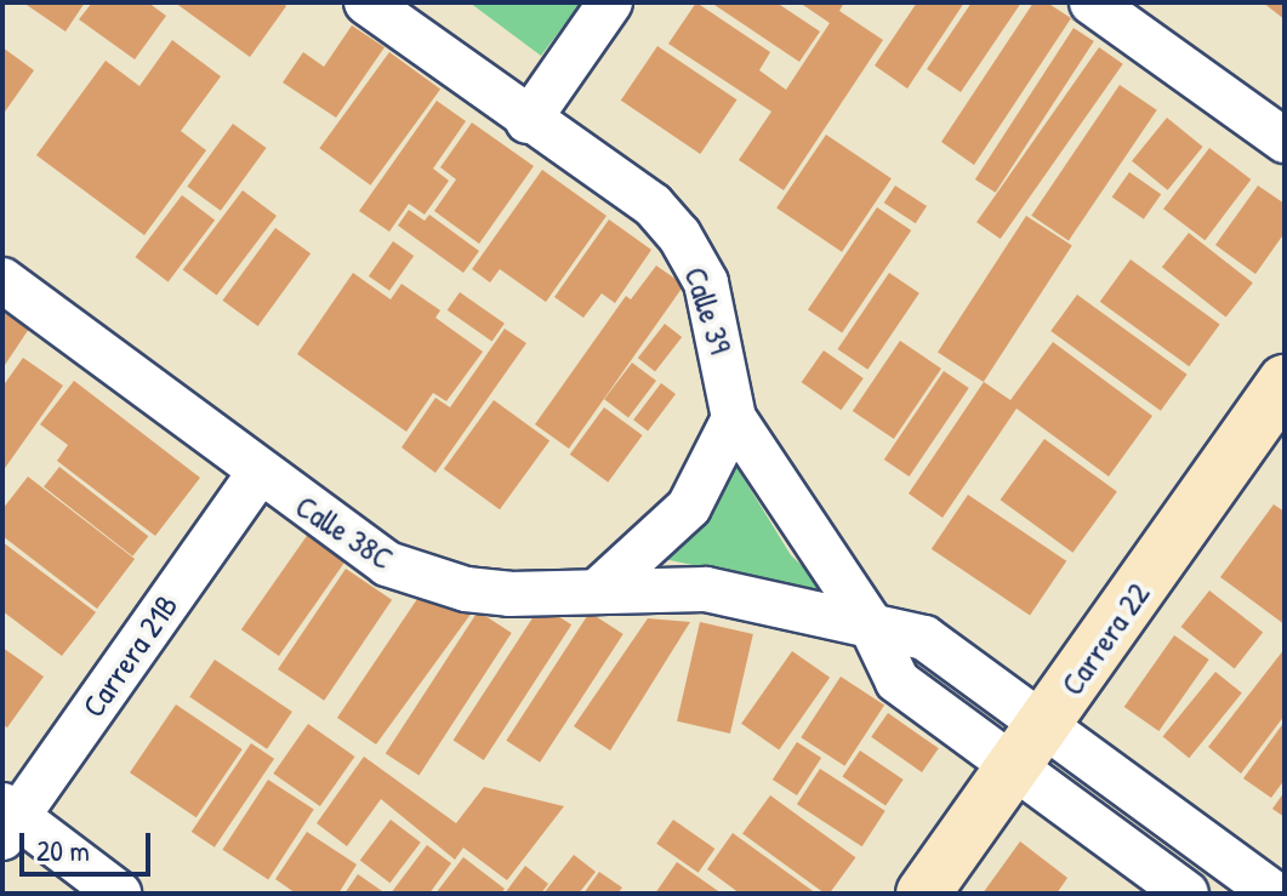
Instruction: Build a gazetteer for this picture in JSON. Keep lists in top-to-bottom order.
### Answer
{
  "streets": {
    "street": [
      "Calle 39",
      "Calle 38C",
      "Carrera 22",
      "Carrera 21B"
    ]
  },
  "crossings": [
    ["Calle 39", "Calle 38C"],
    ["Calle 39", "Carrera 22"],
    ["Calle 38C", "Carrera 21B"]
  ],
  "scale_bar": "20 m"
}
